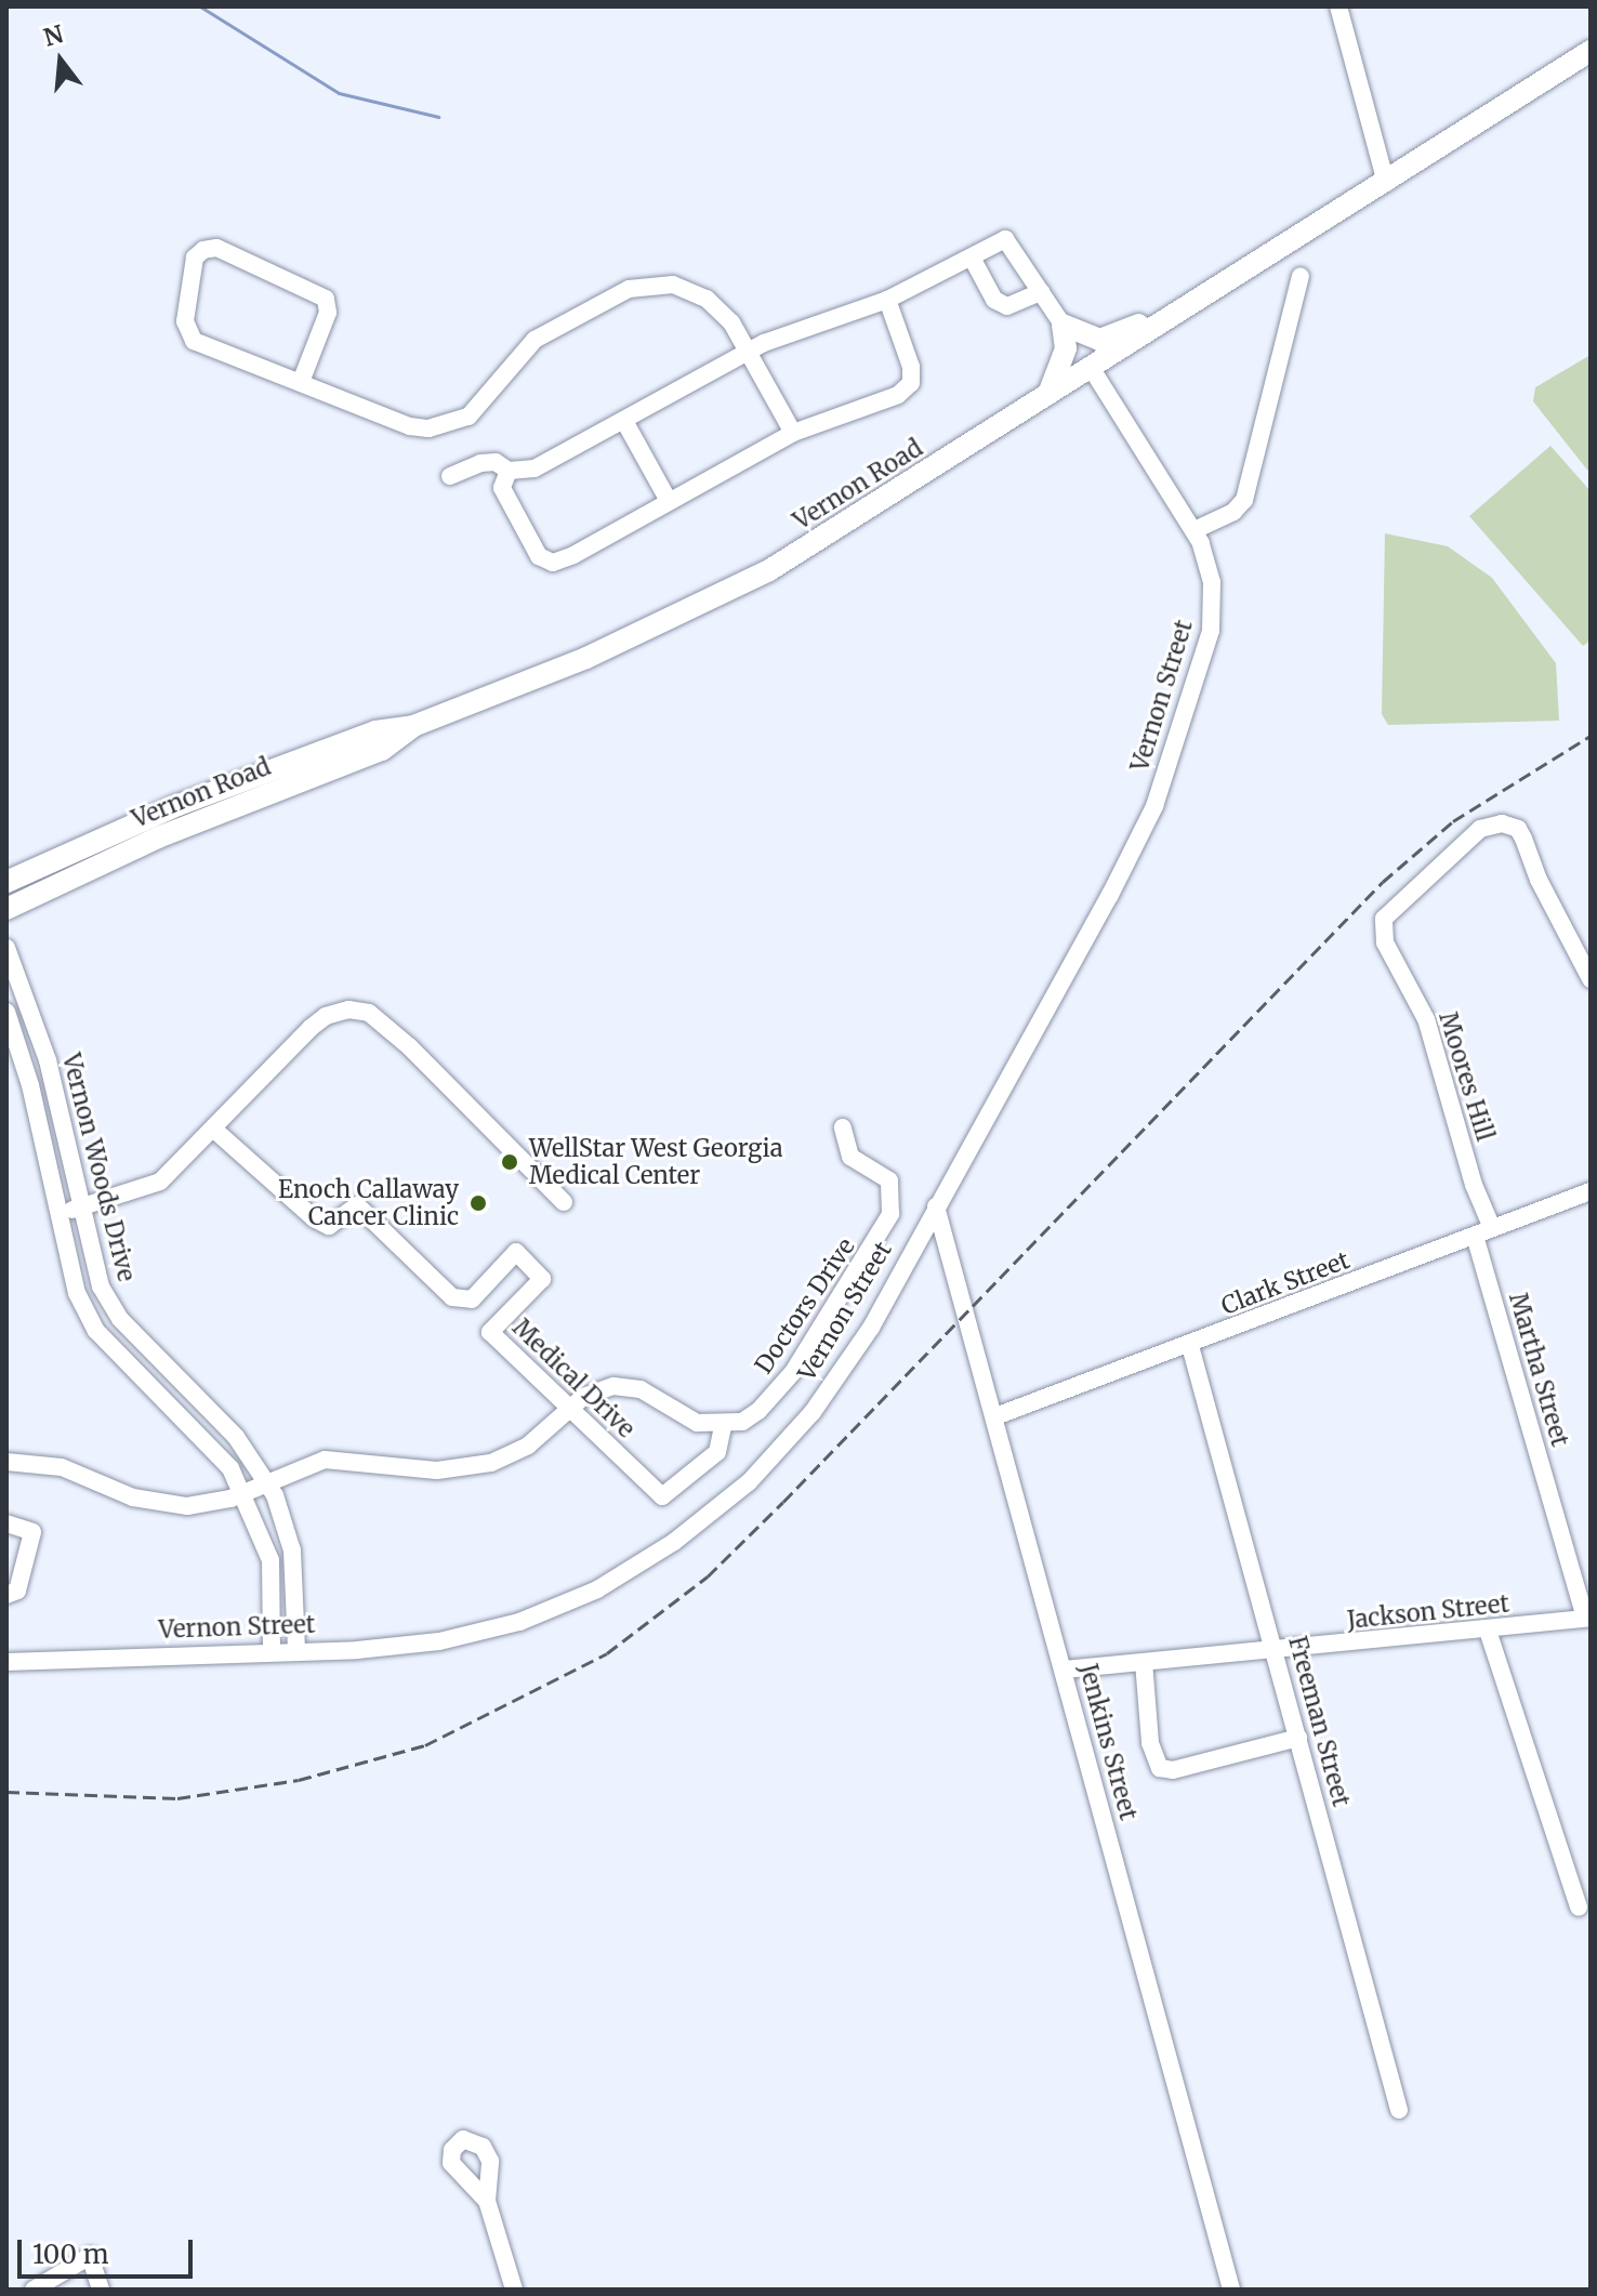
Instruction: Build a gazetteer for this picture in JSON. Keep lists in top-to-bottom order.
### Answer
{
  "streets": {
    "main road": ["Vernon Road"],
    "street": [
      "Vernon Street",
      "Moores Hill",
      "Vernon Woods Drive",
      "Clark Street",
      "Doctors Drive",
      "Martha Street",
      "Medical Drive",
      "Jackson Street",
      "Freeman Street",
      "Jenkins Street"
    ]
  },
  "crossings": [
    ["Vernon Road", "Vernon Street"],
    ["Vernon Street", "Vernon Woods Drive"],
    ["Vernon Street", "Jenkins Street"],
    ["Moores Hill", "Clark Street"],
    ["Moores Hill", "Martha Street"],
    ["Clark Street", "Martha Street"],
    ["Clark Street", "Freeman Street"],
    ["Clark Street", "Jenkins Street"],
    ["Doctors Drive", "Medical Drive"],
    ["Martha Street", "Jackson Street"],
    ["Jackson Street", "Freeman Street"],
    ["Jackson Street", "Jenkins Street"]
  ],
  "places": ["WellStar West Georgia Medical Center", "Enoch Callaway Cancer Clinic"],
  "scale_bar": "100 m",
  "north": "top"
}
